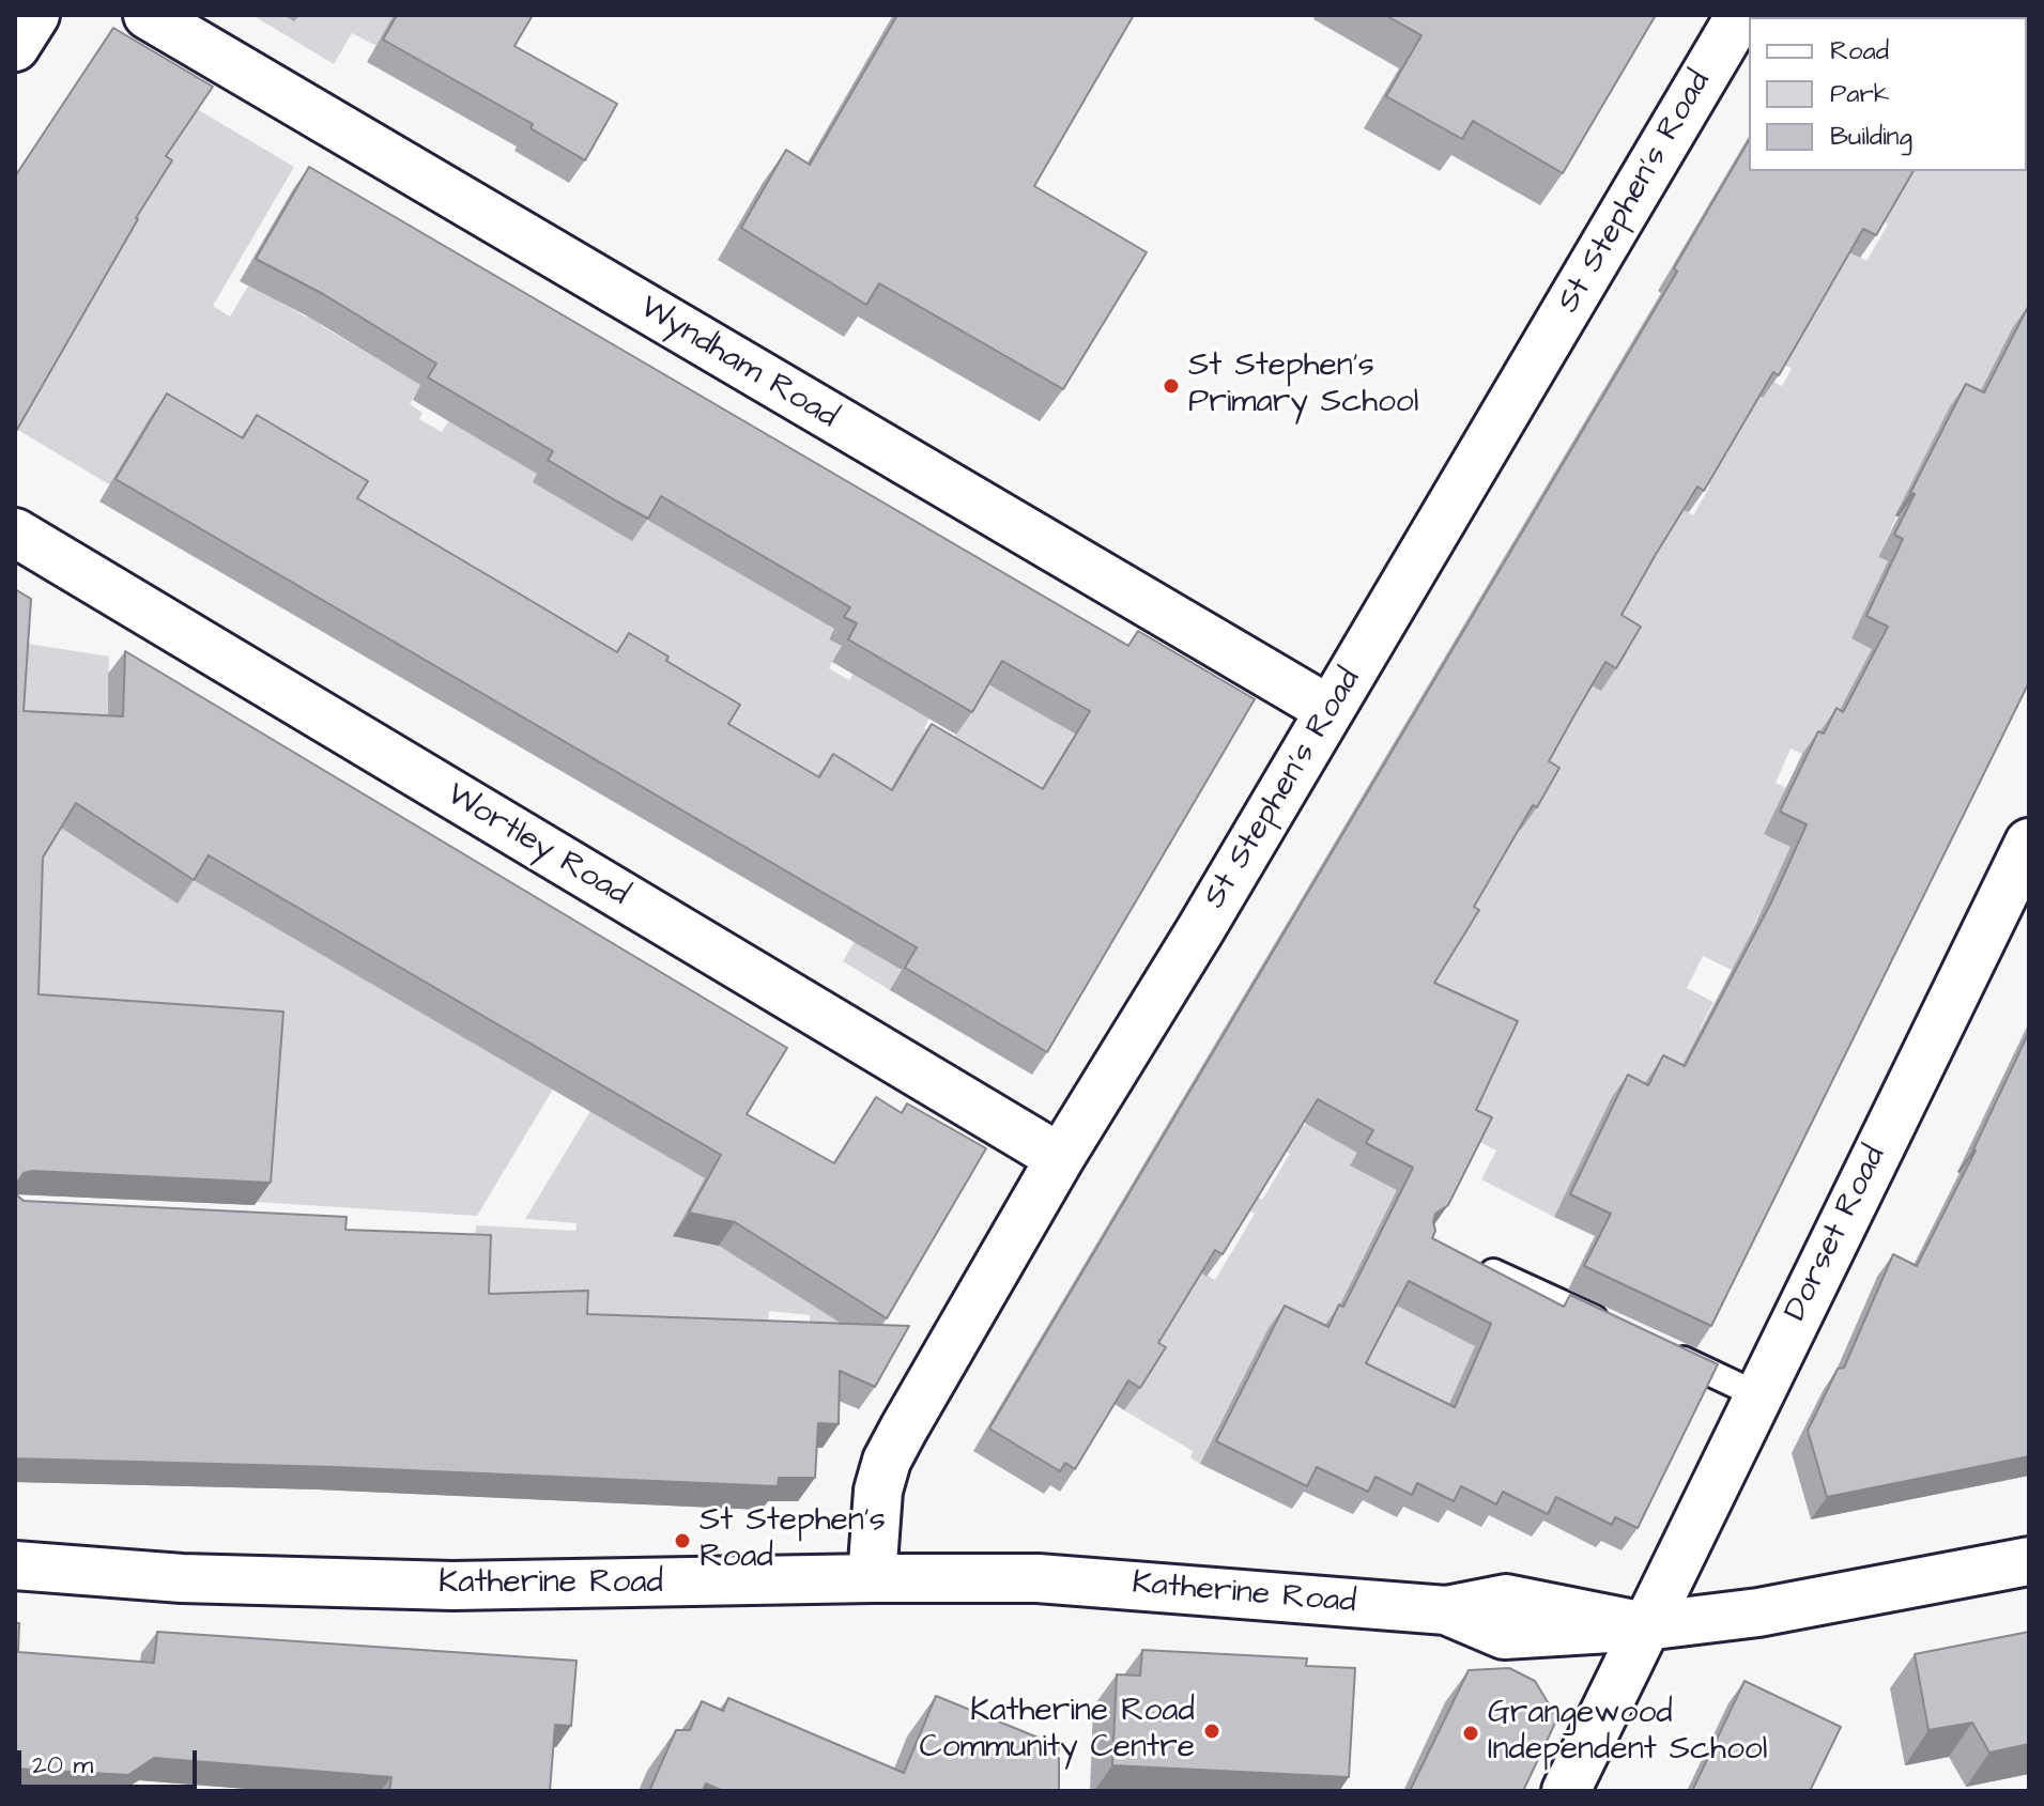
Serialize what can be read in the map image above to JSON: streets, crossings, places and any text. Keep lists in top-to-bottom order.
{
  "streets": {
    "street": [
      "St Stephen's Road",
      "Wyndham Road",
      "Wortley Road",
      "Dorset Road",
      "Katherine Road"
    ]
  },
  "crossings": [
    ["St Stephen's Road", "Wyndham Road"],
    ["St Stephen's Road", "Wortley Road"],
    ["St Stephen's Road", "Katherine Road"],
    ["Dorset Road", "Katherine Road"]
  ],
  "places": [
    "St Stephen's Primary School",
    "St Stephen's Road",
    "Katherine Road Community Centre",
    "Grangewood Independent School"
  ],
  "legend": ["Road", "Park", "Building"],
  "scale_bar": "20 m"
}
